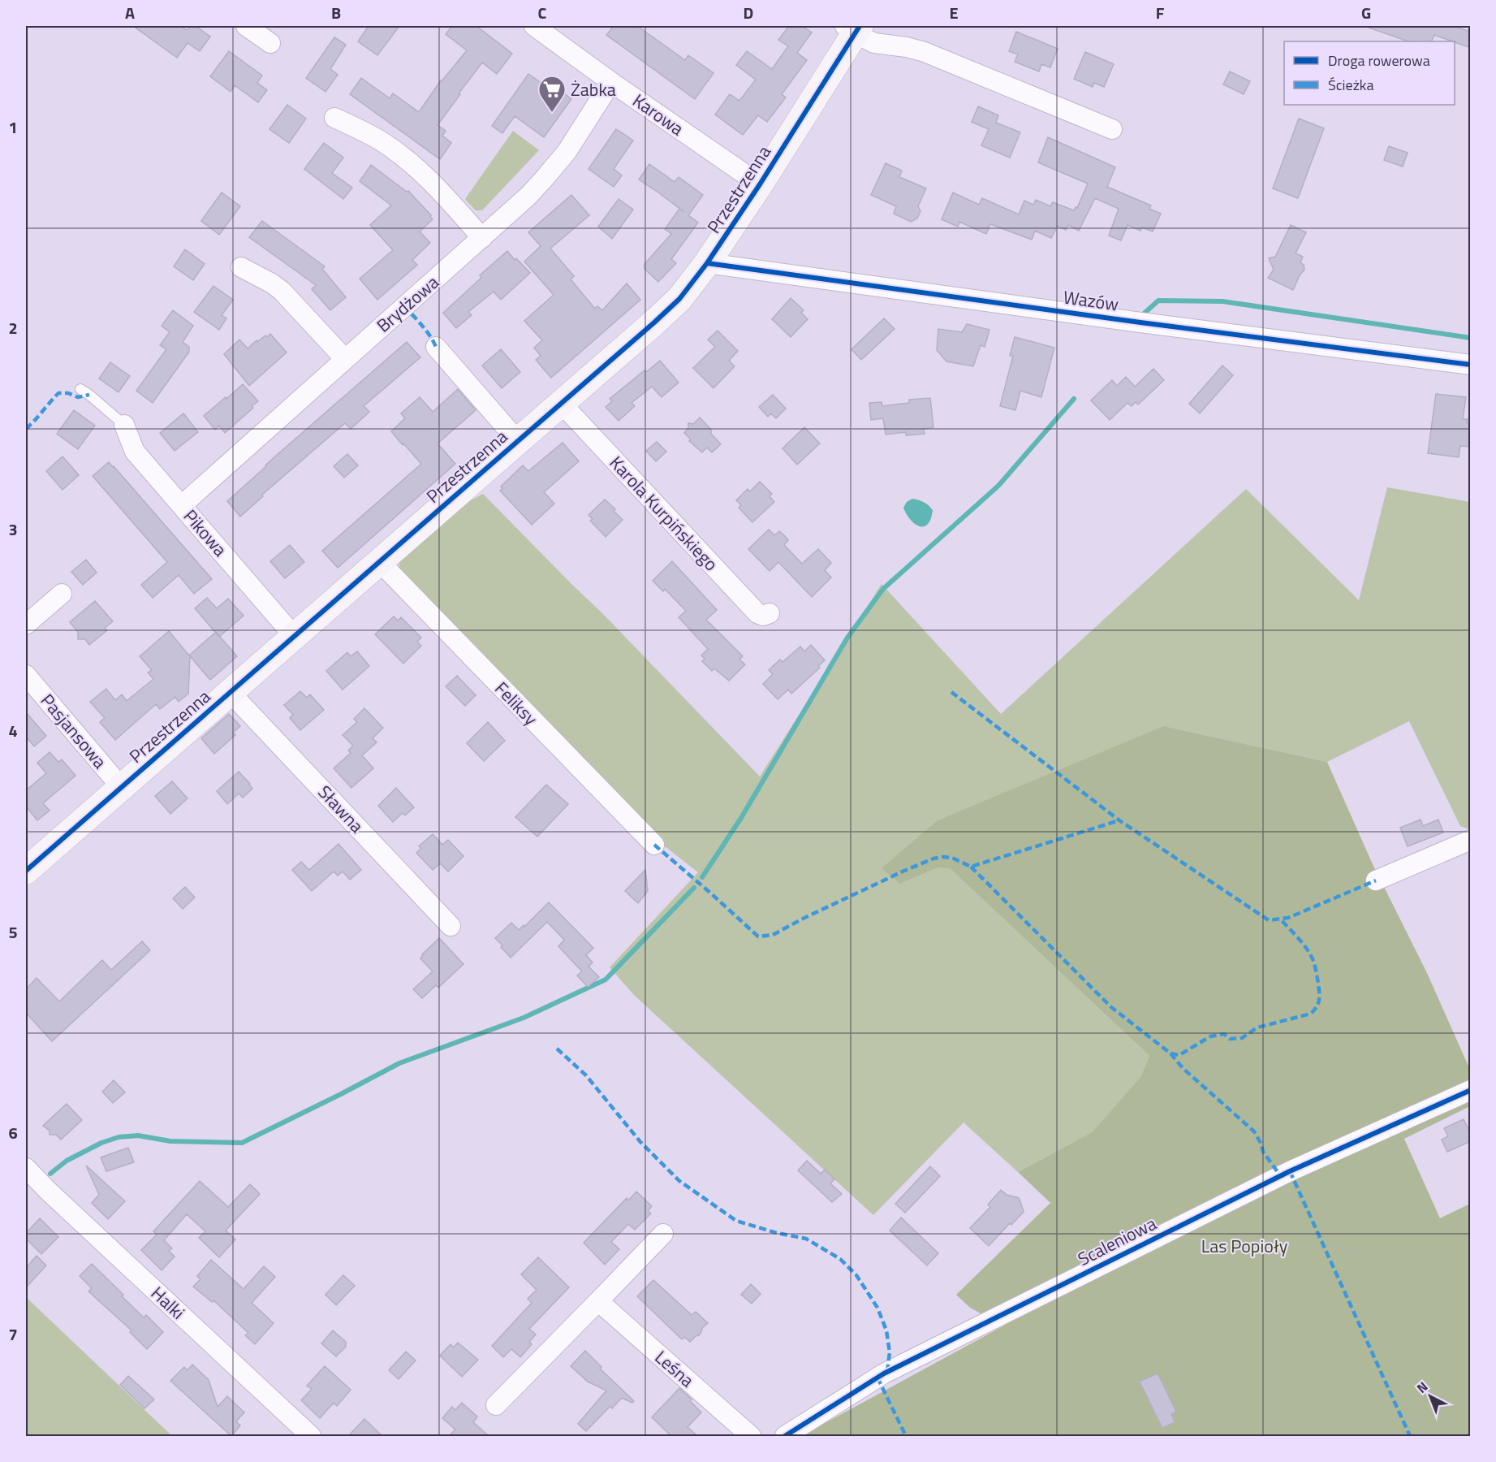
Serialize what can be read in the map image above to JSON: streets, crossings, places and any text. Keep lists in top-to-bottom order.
{
  "streets": {
    "street": [
      "Karowa",
      "Przestrzenna",
      "Wazów",
      "Brydżowa",
      "Karola Kurpińskiego",
      "Pikowa",
      "Feliksy",
      "Pasjansowa",
      "Sławna",
      "Scaleniowa",
      "Halki",
      "Leśna"
    ]
  },
  "crossings": [
    ["Karowa", "Przestrzenna"],
    ["Karowa", "Brydżowa"],
    ["Przestrzenna", "Wazów"],
    ["Przestrzenna", "Karola Kurpińskiego"],
    ["Przestrzenna", "Pikowa"],
    ["Przestrzenna", "Feliksy"],
    ["Przestrzenna", "Pasjansowa"],
    ["Przestrzenna", "Sławna"],
    ["Brydżowa", "Pikowa"]
  ],
  "parks": ["Las Popioły"],
  "places": {
    "supermarket": ["Żabka"]
  },
  "legend": ["Droga rowerowa", "Ścieżka"],
  "north": "top left",
  "grid": {
    "columns": [
      "A",
      "B",
      "C",
      "D",
      "E",
      "F",
      "G"
    ],
    "rows": [
      "1",
      "2",
      "3",
      "4",
      "5",
      "6",
      "7"
    ]
  }
}
